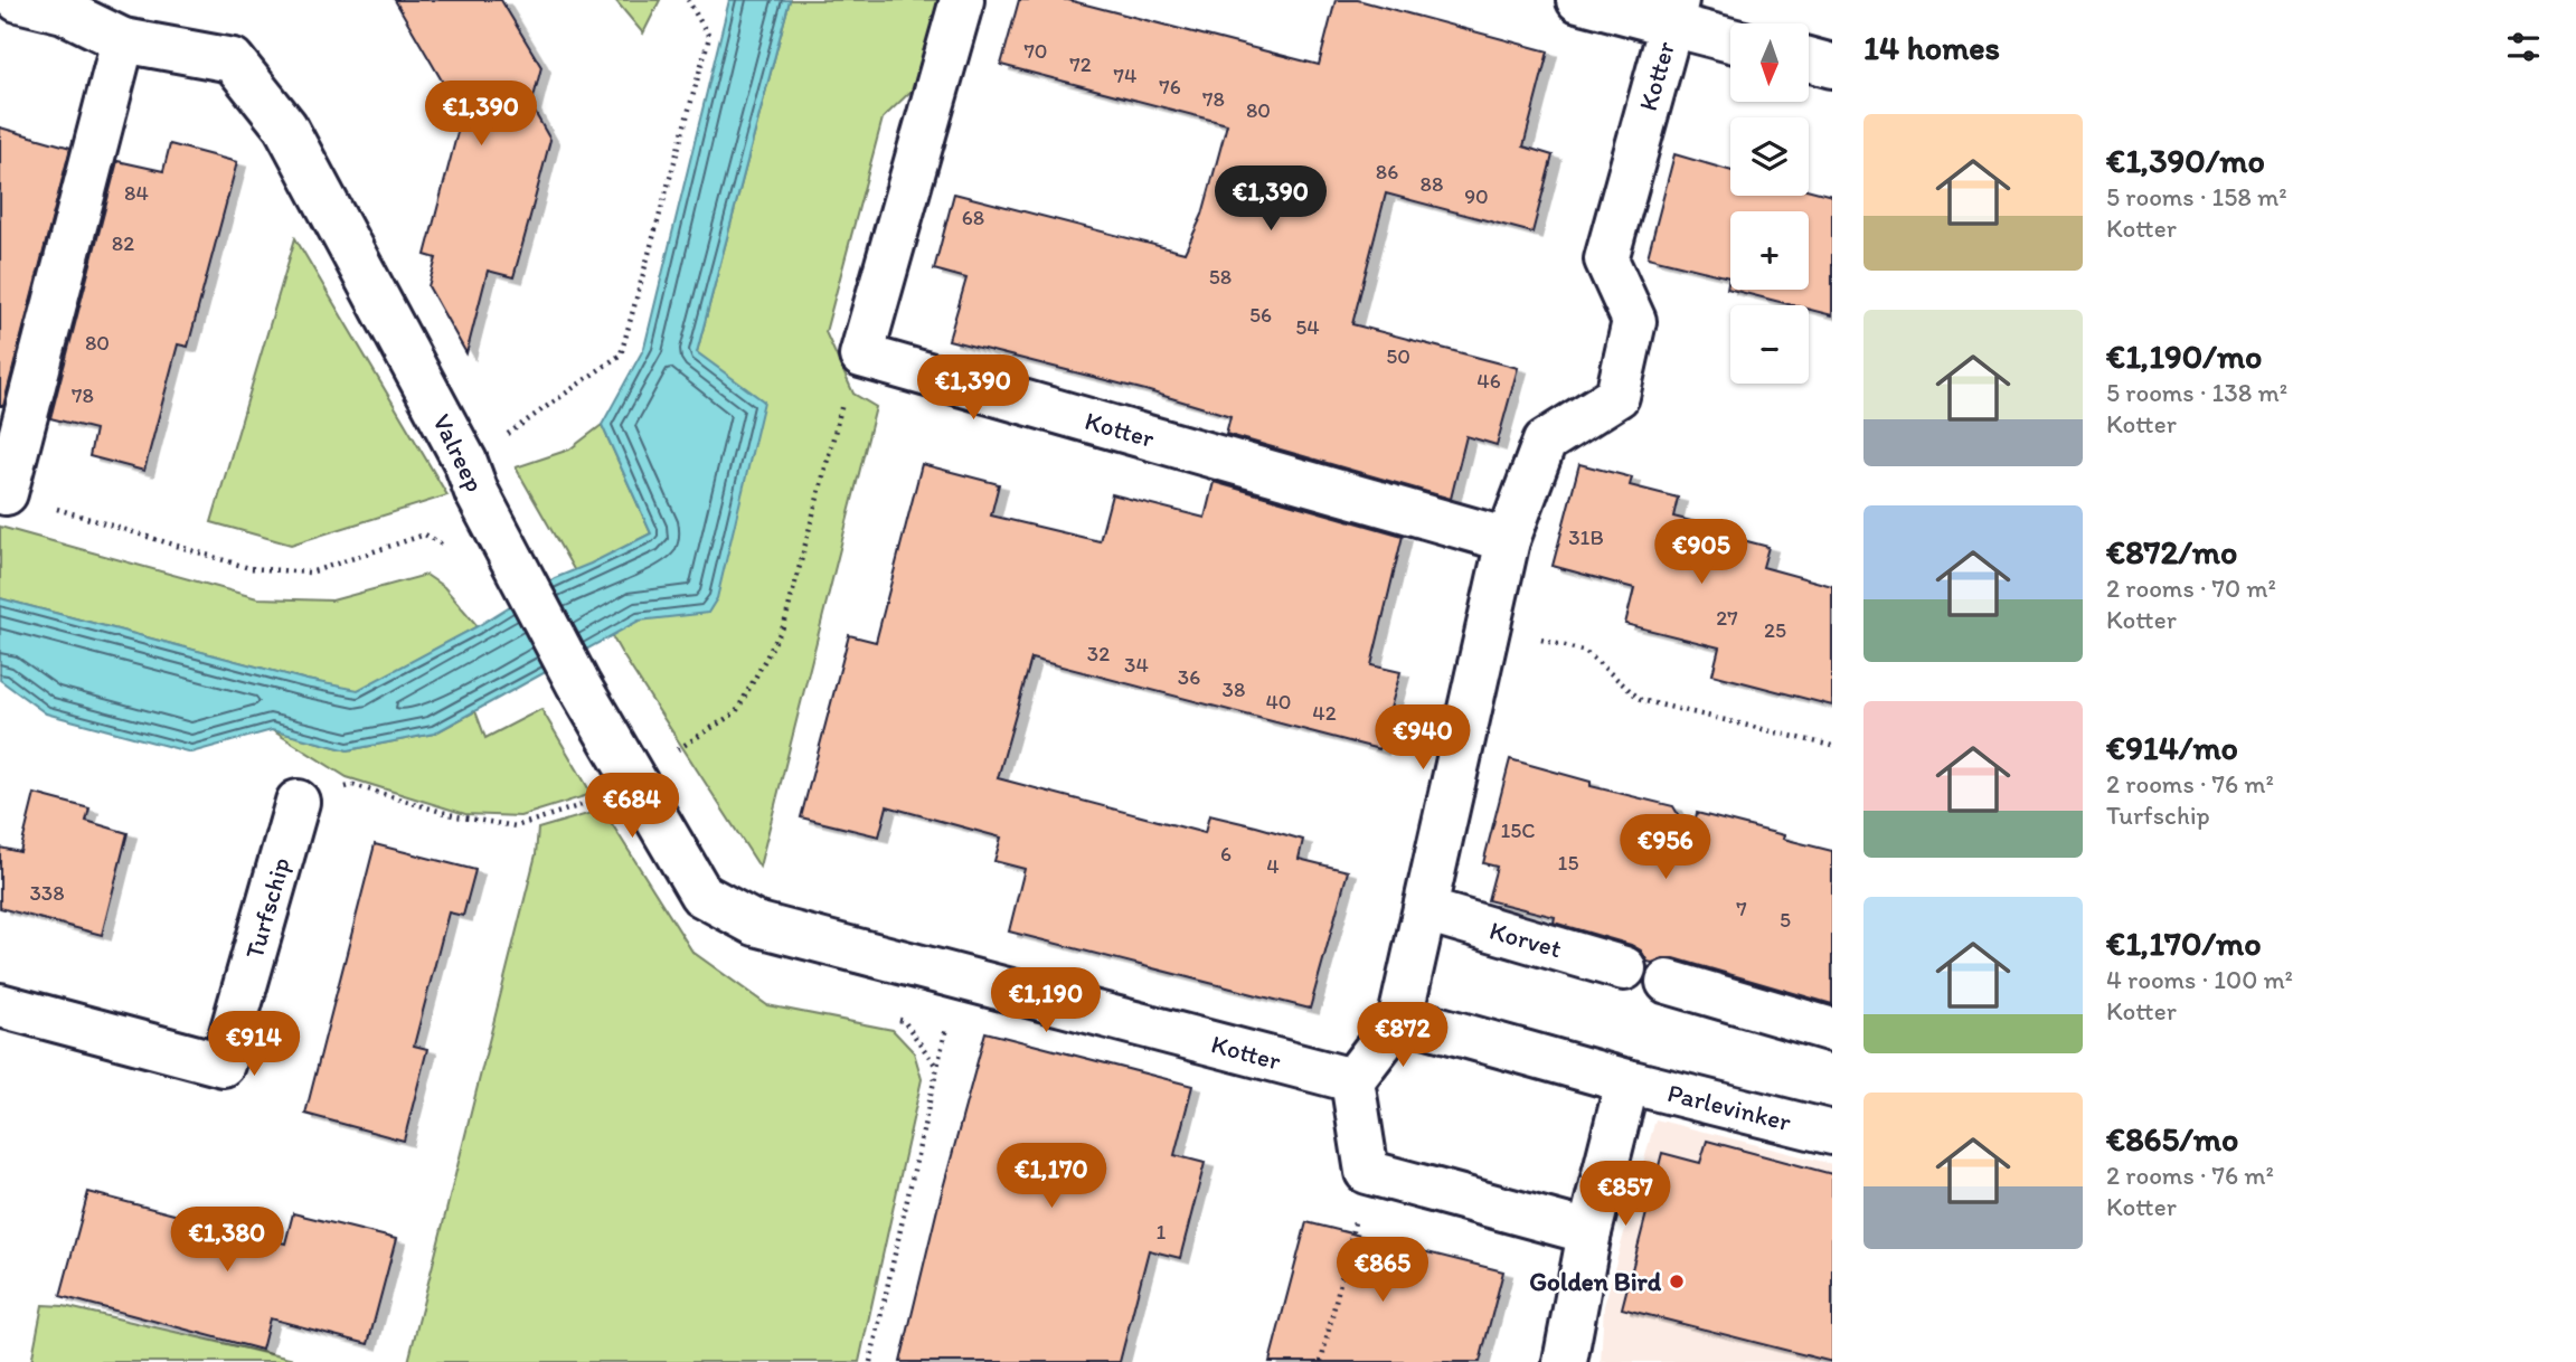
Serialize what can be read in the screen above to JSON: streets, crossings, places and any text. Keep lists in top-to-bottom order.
{
  "streets": {
    "street": [
      "Kotter",
      "Valreep",
      "Turfschip",
      "Korvet",
      "Parlevinker"
    ]
  },
  "crossings": [
    ["Kotter", "Valreep"],
    ["Kotter", "Korvet"]
  ],
  "places": ["Golden Bird"],
  "house_numbers": [
    "70",
    "72",
    "74",
    "76",
    "78",
    "80",
    "86",
    "88",
    "84",
    "90",
    "68",
    "82",
    "58",
    "56",
    "54",
    "80",
    "50",
    "46",
    "78",
    "31B",
    "27",
    "25",
    "32",
    "34",
    "36",
    "38",
    "40",
    "42",
    "15C",
    "6",
    "15",
    "4",
    "338",
    "7",
    "5",
    "1"
  ],
  "north": "bottom",
  "page": {
    "heading": "14 homes",
    "map_buttons": ["+", "−"],
    "price": [
      "€1,390",
      "€1,390",
      "€1,390",
      "€905",
      "€940",
      "€684",
      "€956",
      "€1,190",
      "€872",
      "€914",
      "€1,170",
      "€857",
      "€1,380",
      "€865"
    ],
    "list": [
      {
        "name": "€1,390/mo",
        "note": "5 rooms · 158 m² · Kotter"
      },
      {
        "name": "€1,190/mo",
        "note": "5 rooms · 138 m² · Kotter"
      },
      {
        "name": "€872/mo",
        "note": "2 rooms · 70 m² · Kotter"
      },
      {
        "name": "€914/mo",
        "note": "2 rooms · 76 m² · Turfschip"
      },
      {
        "name": "€1,170/mo",
        "note": "4 rooms · 100 m² · Kotter"
      },
      {
        "name": "€865/mo",
        "note": "2 rooms · 76 m² · Kotter"
      }
    ]
  }
}
